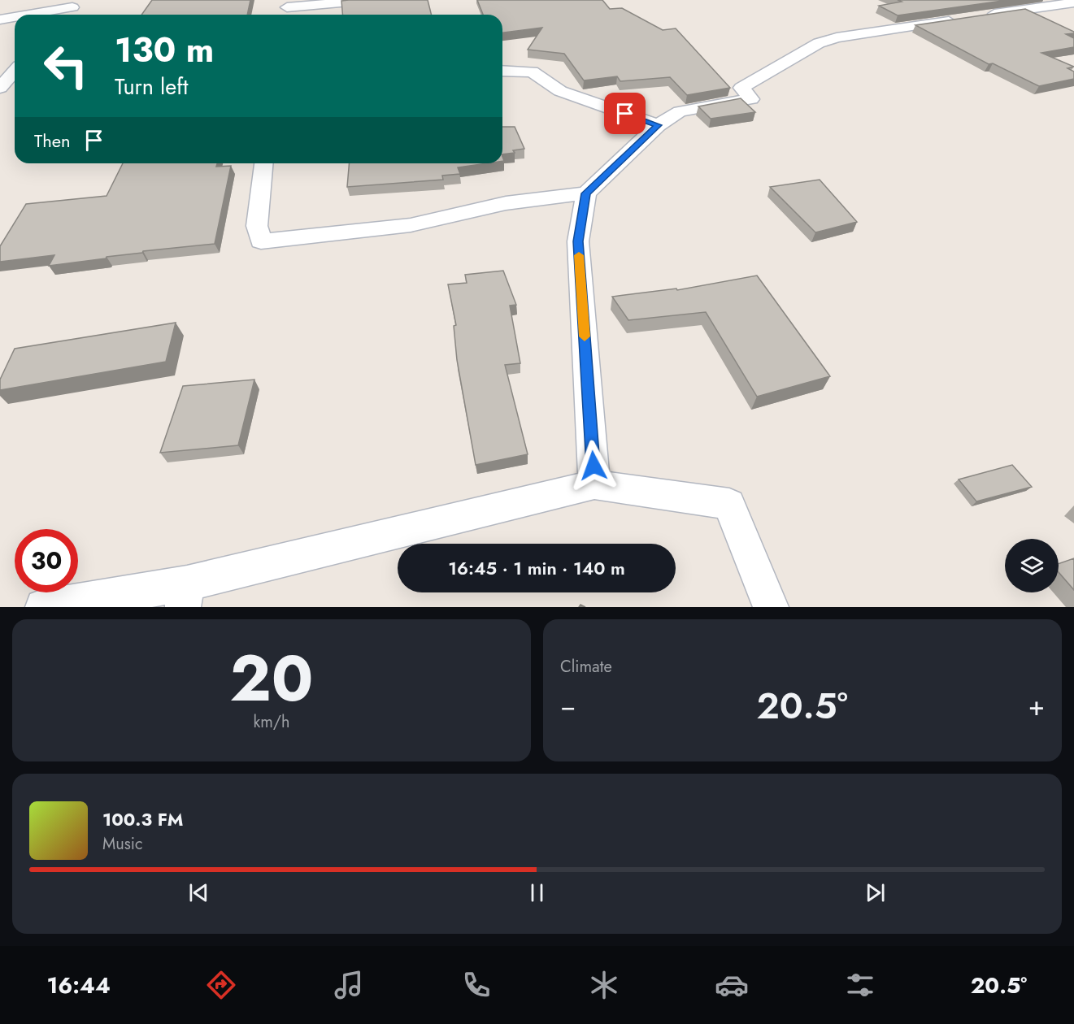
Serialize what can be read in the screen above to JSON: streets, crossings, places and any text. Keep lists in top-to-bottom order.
{
  "page": {
    "turn": ["130 m", "Turn left"],
    "then": "Then",
    "limit": "30",
    "trip": "16:45 · 1 min · 140 m",
    "tile": [
      ["20", "km/h"],
      "Climate"
    ],
    "heat": ["−", "20.5°", "+"],
    "song": ["100.3 FM", "Music"],
    "tabs": ["16:44", "20.5°"]
  }
}
